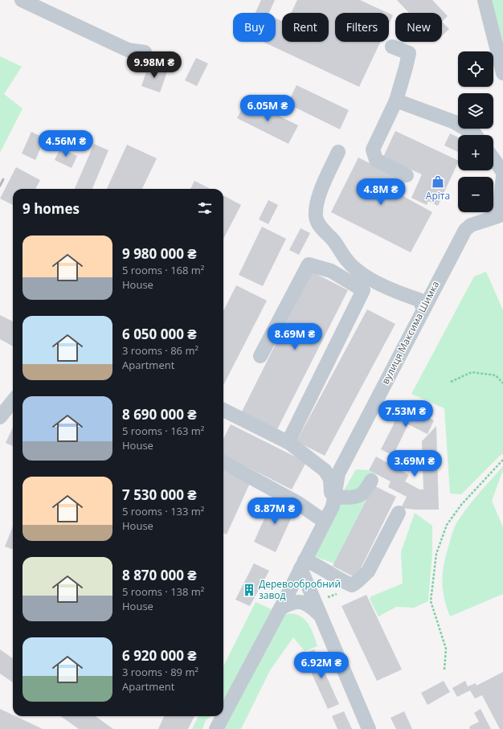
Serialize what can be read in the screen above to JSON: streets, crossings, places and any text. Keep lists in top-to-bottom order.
{
  "streets": {
    "street": ["вулиця Максима Шимка"]
  },
  "places": {
    "shop": ["Аріта"],
    "building": ["Деревообробний завод"]
  },
  "page": {
    "chip": [
      "Buy",
      "Rent",
      "Filters",
      "New"
    ],
    "map_buttons": ["+", "−"],
    "price": [
      "9.98M ₴",
      "6.05M ₴",
      "4.56M ₴",
      "4.8M ₴",
      "8.69M ₴",
      "7.53M ₴",
      "3.69M ₴",
      "8.87M ₴",
      "6.92M ₴"
    ],
    "heading": "9 homes",
    "list": [
      {
        "name": "9 980 000 ₴",
        "note": "5 rooms · 168 m² · House"
      },
      {
        "name": "6 050 000 ₴",
        "note": "3 rooms · 86 m² · Apartment"
      },
      {
        "name": "8 690 000 ₴",
        "note": "5 rooms · 163 m² · House"
      },
      {
        "name": "7 530 000 ₴",
        "note": "5 rooms · 133 m² · House"
      },
      {
        "name": "8 870 000 ₴",
        "note": "5 rooms · 138 m² · House"
      },
      {
        "name": "6 920 000 ₴",
        "note": "3 rooms · 89 m² · Apartment"
      }
    ]
  }
}
